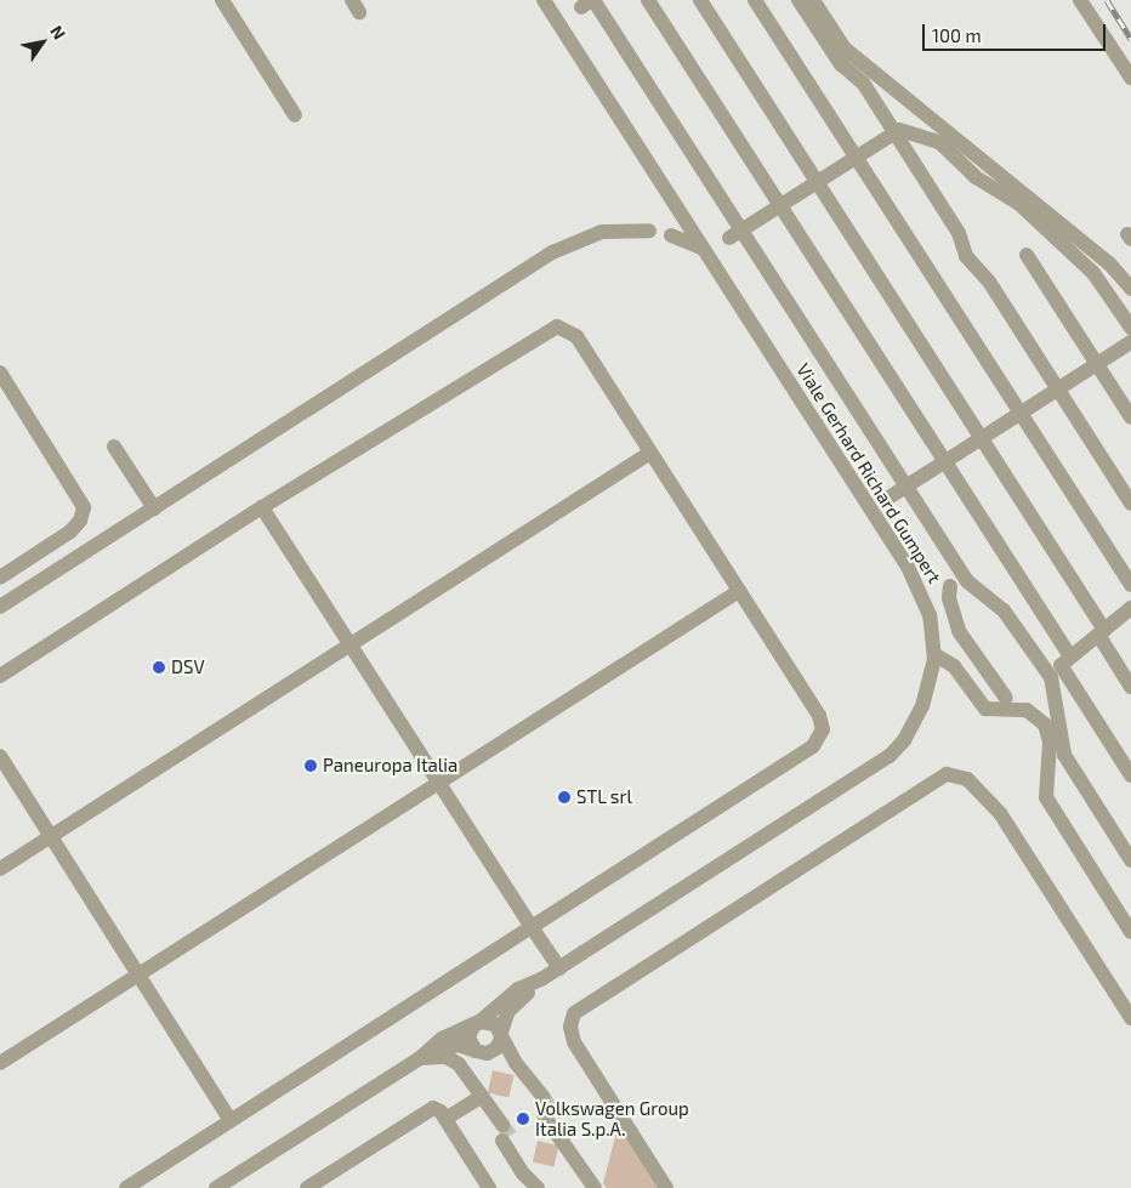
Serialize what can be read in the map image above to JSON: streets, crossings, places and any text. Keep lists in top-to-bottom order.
{
  "streets": {
    "street": ["Viale Gerhard Richard Gumpert"]
  },
  "places": [
    "DSV",
    "Paneuropa Italia",
    "STL srl",
    "Volkswagen Group Italia S.p.A."
  ],
  "scale_bar": "100 m",
  "north": "top right"
}
